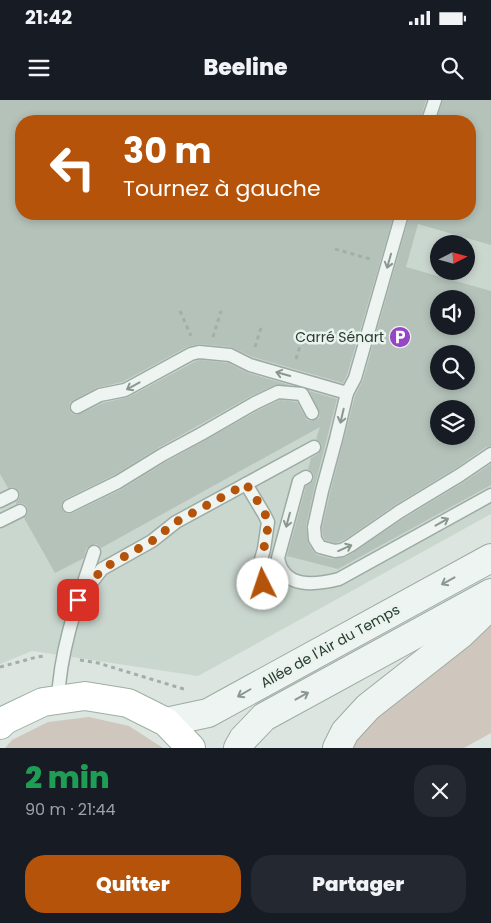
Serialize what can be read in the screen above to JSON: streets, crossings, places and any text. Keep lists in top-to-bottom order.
{
  "streets": {
    "street": ["Allée de l'Air du Temps"]
  },
  "places": {
    "parking": ["Carré Sénart"]
  },
  "north": "right",
  "page": {
    "status": "21:42",
    "header": "Beeline",
    "turn": ["30 m", "Tournez à gauche"],
    "heading": ["2 min", "90 m · 21:44"],
    "buttons": ["Quitter", "Partager"]
  }
}
